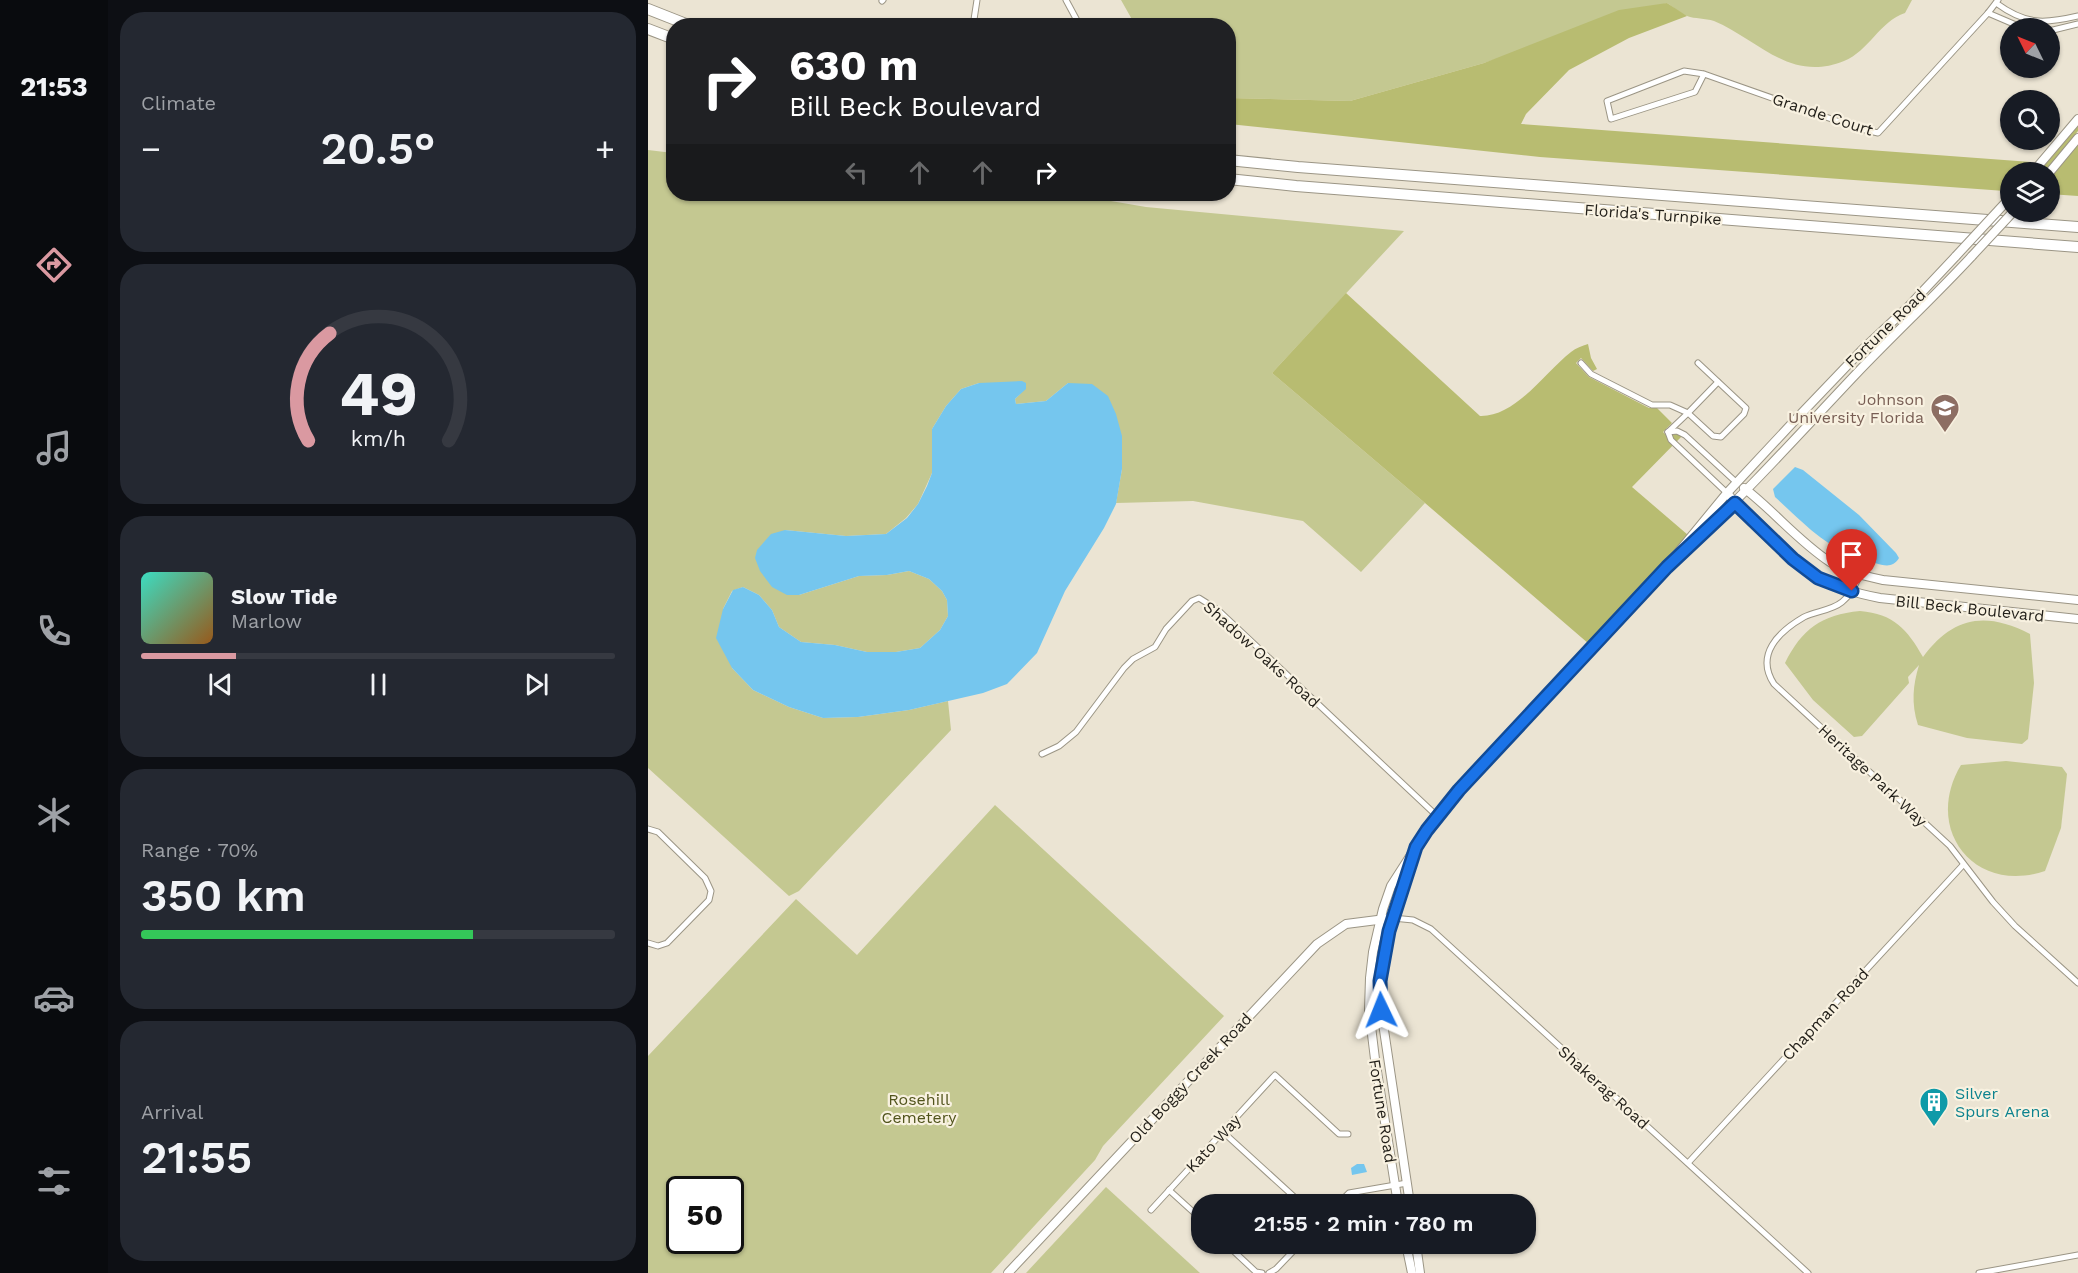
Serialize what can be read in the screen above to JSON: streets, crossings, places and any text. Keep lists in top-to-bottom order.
{
  "streets": {
    "highway": ["Florida's Turnpike"],
    "main road": ["Fortune Road", "Bill Beck Boulevard", "Old Boggy Creek Road"],
    "street": [
      "Grande Court",
      "Shadow Oaks Road",
      "Heritage Park Way",
      "Chapman Road",
      "Shakerag Road",
      "Kato Way"
    ]
  },
  "crossings": [
    ["Fortune Road", "Bill Beck Boulevard"],
    ["Fortune Road", "Shadow Oaks Road"],
    ["Fortune Road", "Old Boggy Creek Road"],
    ["Fortune Road", "Shakerag Road"],
    ["Bill Beck Boulevard", "Heritage Park Way"],
    ["Heritage Park Way", "Chapman Road"],
    ["Chapman Road", "Shakerag Road"],
    ["Old Boggy Creek Road", "Shakerag Road"]
  ],
  "parks": ["Rosehill Cemetery"],
  "places": {
    "school or university": ["Johnson University Florida"],
    "building": ["Silver Spurs Arena"]
  },
  "north": "top left",
  "page": {
    "tabs": "21:53",
    "tile": [
      "Climate",
      ["Range · 70%", "350 km"],
      ["Arrival", "21:55"]
    ],
    "turn": ["630 m", "Bill Beck Boulevard"],
    "heat": ["−", "20.5°", "+"],
    "song": ["Slow Tide", "Marlow"],
    "limit": "50",
    "trip": "21:55 · 2 min · 780 m",
    "gauge": ["49", "km/h"]
  }
}
